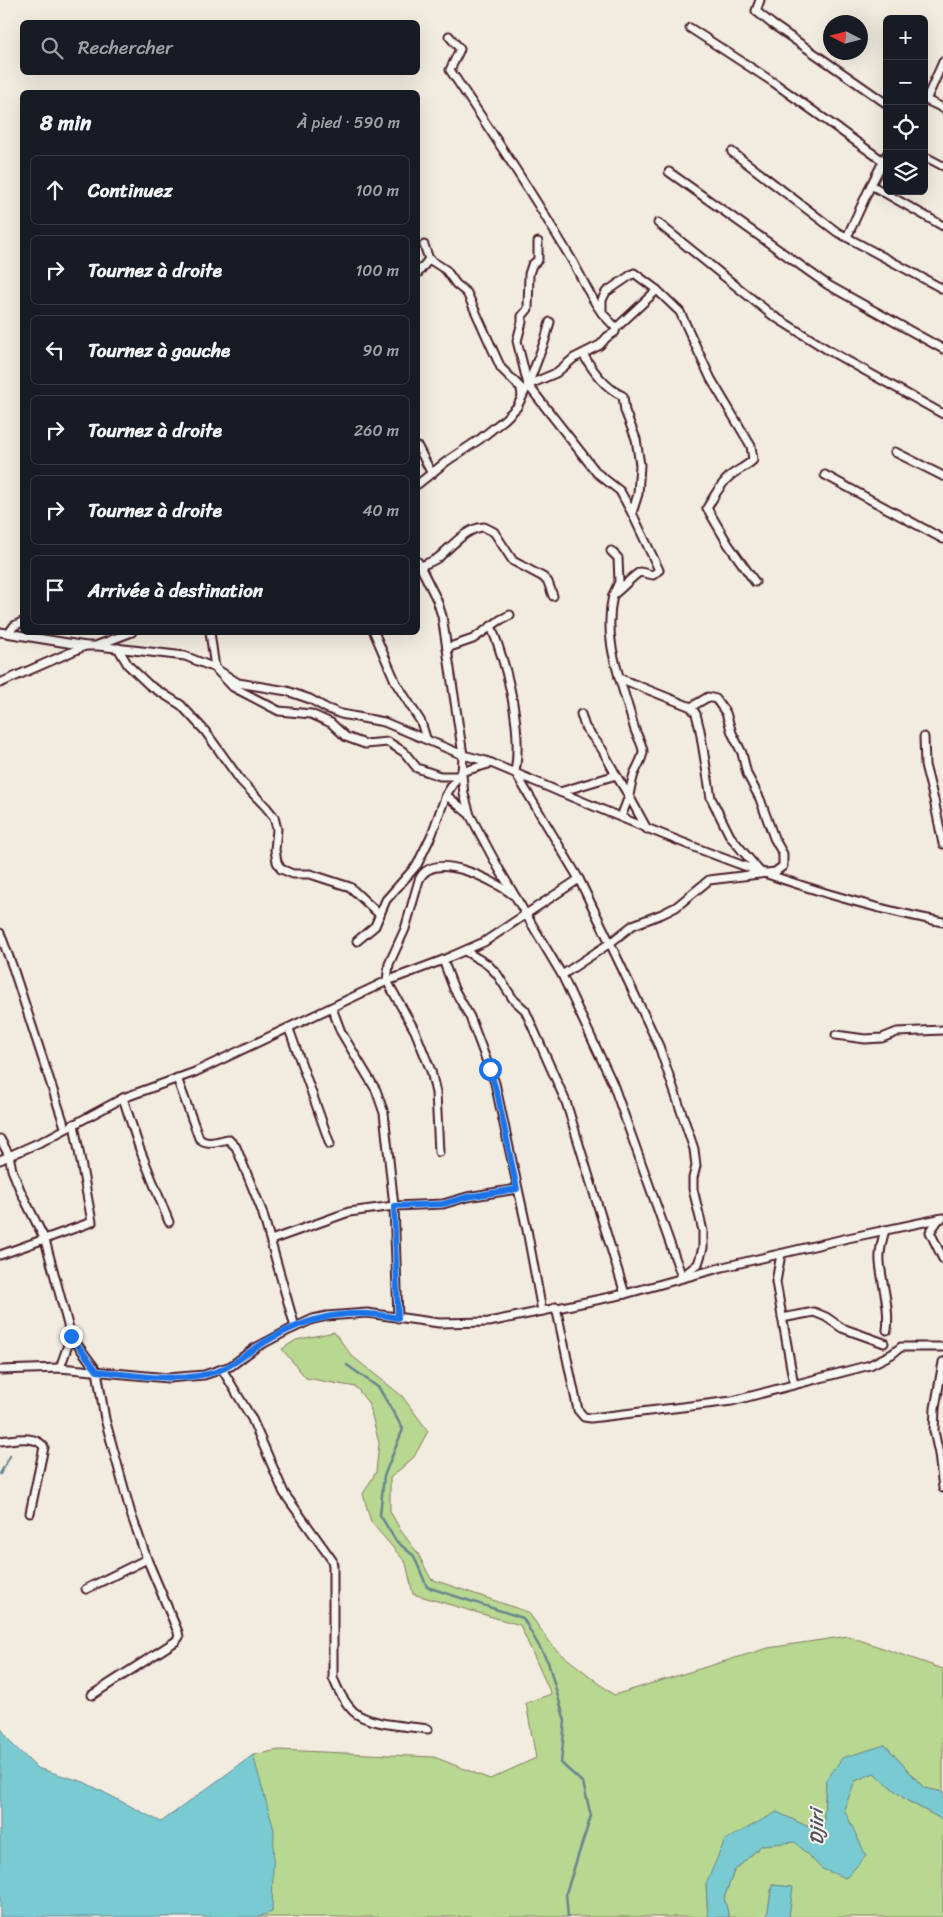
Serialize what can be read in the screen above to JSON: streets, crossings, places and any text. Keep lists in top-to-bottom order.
{
  "water": ["Djiri"],
  "north": "left",
  "page": {
    "map_buttons": ["+", "−"],
    "search": "Rechercher",
    "heading": ["8 min", "À pied · 590 m"],
    "list": [
      ["Continuez", "100 m"],
      ["Tournez à droite", "100 m"],
      ["Tournez à gauche", "90 m"],
      ["Tournez à droite", "260 m"],
      ["Tournez à droite", "40 m"],
      "Arrivée à destination"
    ]
  }
}
